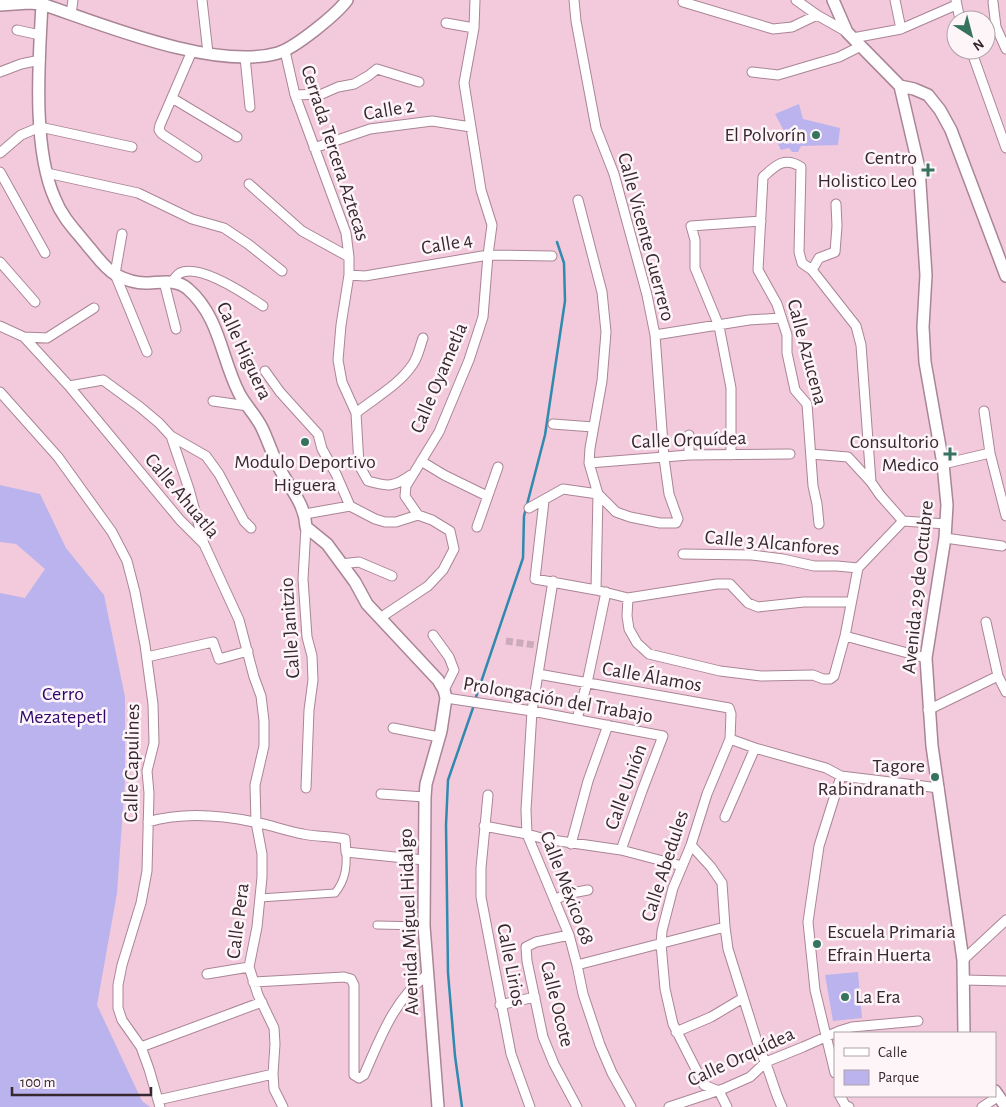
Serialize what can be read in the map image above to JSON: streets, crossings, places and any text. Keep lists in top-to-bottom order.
{
  "streets": {
    "street": [
      "Calle 2",
      "Cerrada Tercera Aztecas",
      "Calle Vicente Guerrero",
      "Calle 4",
      "Calle Higuera",
      "Calle Azucena",
      "Calle Oyametla",
      "Calle Orquídea",
      "Calle Ahuatla",
      "Calle 3 Alcanfores",
      "Avenida 29 de Octubre",
      "Calle Janitzio",
      "Calle Álamos",
      "Prolongación del Trabajo",
      "Calle Capulines",
      "Calle Unión",
      "Calle Abedules",
      "Calle México 68",
      "Calle Pera",
      "Avenida Miguel Hidalgo",
      "Calle Lirios",
      "Calle Ocote"
    ]
  },
  "crossings": [
    ["Calle 2", "Cerrada Tercera Aztecas"],
    ["Calle 2", "Calle Oyametla"],
    ["Cerrada Tercera Aztecas", "Calle 4"],
    ["Cerrada Tercera Aztecas", "Calle Oyametla"],
    ["Calle Vicente Guerrero", "Calle Orquídea"],
    ["Calle 4", "Calle Oyametla"],
    ["Calle Higuera", "Calle Janitzio"],
    ["Calle Orquídea", "Calle Abedules"],
    ["Calle Ahuatla", "Calle Pera"],
    ["Calle Álamos", "Calle Abedules"],
    ["Calle Álamos", "Calle México 68"],
    ["Prolongación del Trabajo", "Calle Unión"],
    ["Prolongación del Trabajo", "Calle México 68"],
    ["Calle México 68", "Calle Ocote"]
  ],
  "parks": ["Cerro Mezatepetl"],
  "places": {
    "other": [
      "El Polvorín",
      "Modulo Deportivo Higuera",
      "Tagore Rabindranath",
      "Escuela Primaria Efrain Huerta",
      "La Era"
    ],
    "health": ["Centro Holistico Leo", "Consultorio Medico"]
  },
  "legend": ["Calle", "Parque"],
  "scale_bar": "100 m",
  "north": "bottom right"
}
